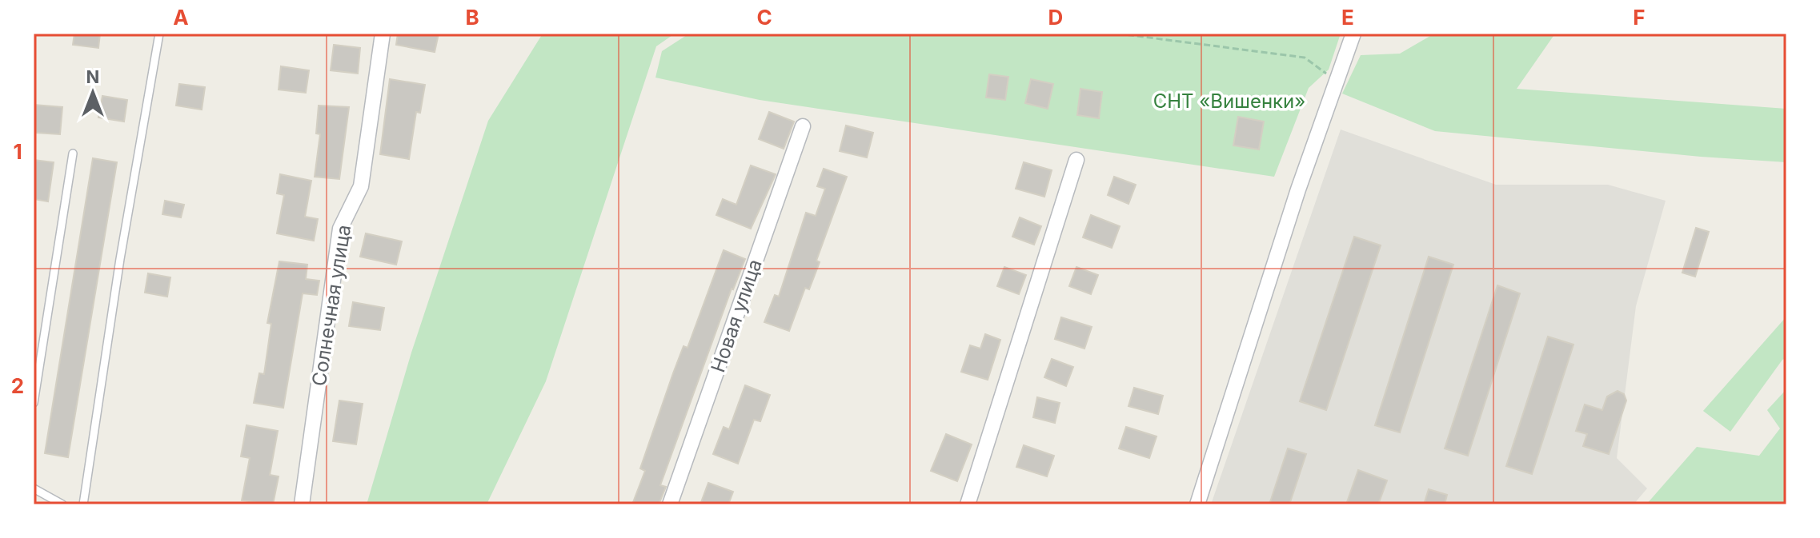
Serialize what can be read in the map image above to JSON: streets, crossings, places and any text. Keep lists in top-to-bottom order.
{
  "streets": {
    "street": ["Солнечная улица", "Новая улица"]
  },
  "parks": ["СНТ «Вишенки»"],
  "north": "top",
  "grid": {
    "columns": [
      "A",
      "B",
      "C",
      "D",
      "E",
      "F"
    ],
    "rows": ["1", "2"]
  }
}
